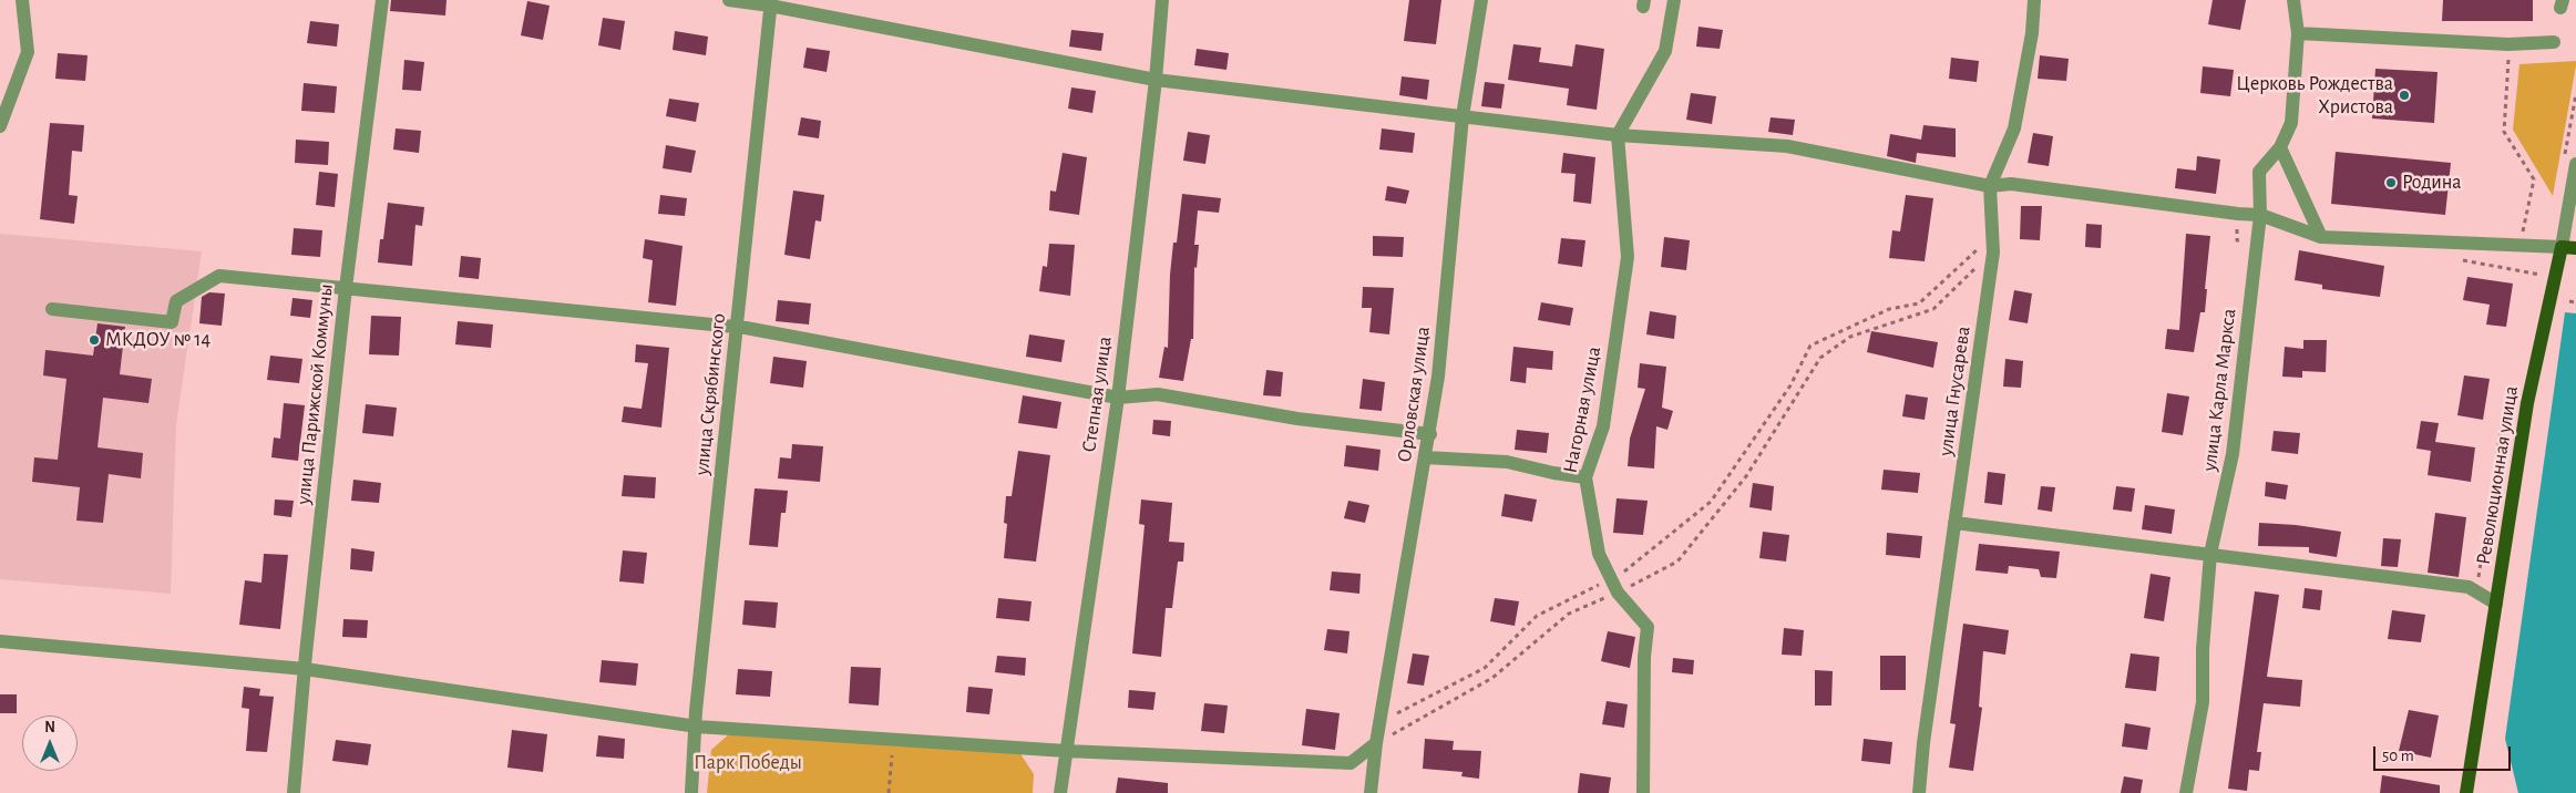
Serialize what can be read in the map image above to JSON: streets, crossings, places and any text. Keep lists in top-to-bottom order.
{
  "streets": {
    "main road": ["Революционная улица"],
    "street": [
      "улица Карла Маркса",
      "улица Гнусарева",
      "улица Парижской Коммуны",
      "улица Скрябинского",
      "Степная улица",
      "Орловская улица",
      "Нагорная улица"
    ]
  },
  "parks": ["Парк Победы"],
  "places": ["Церковь Рождества Христова", "Родина", "МКДОУ № 14"],
  "scale_bar": "50 m",
  "north": "top"
}
